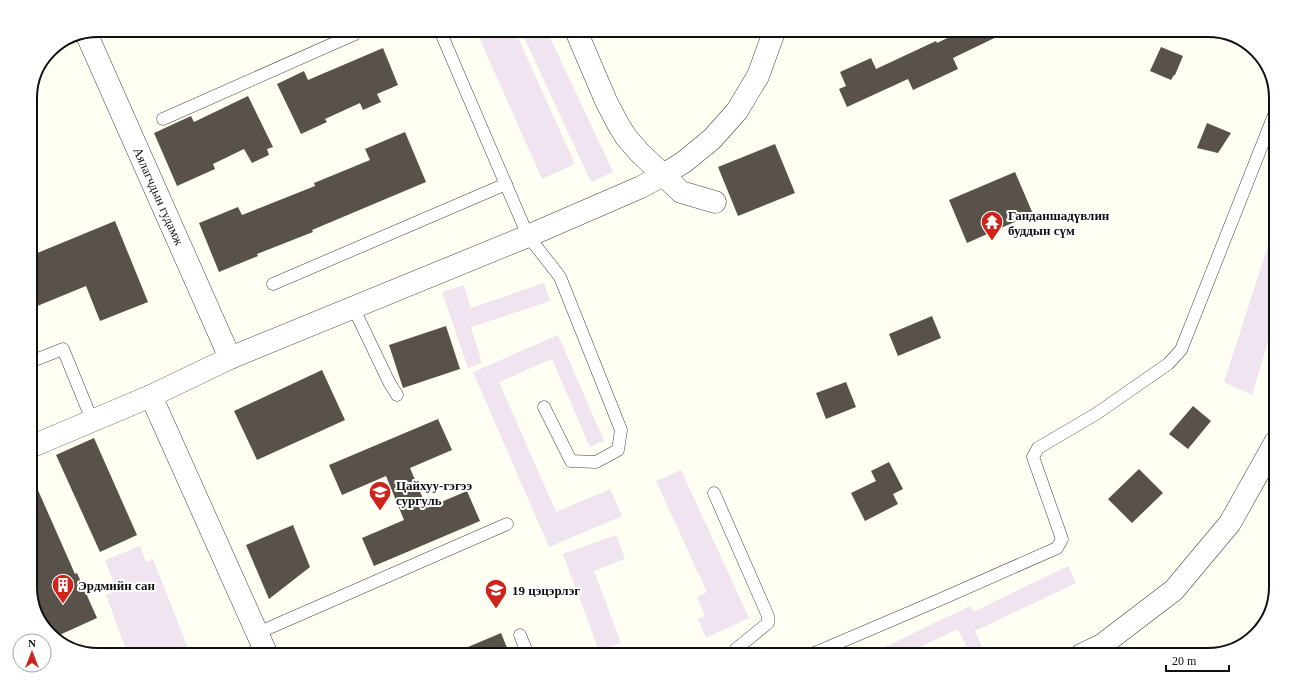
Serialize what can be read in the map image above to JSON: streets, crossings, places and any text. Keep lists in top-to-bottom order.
{
  "streets": {
    "street": ["Аялагчдын гудамж"]
  },
  "places": {
    "temple": ["Ганданшадүвлин буддын сүм"],
    "school or university": ["Цайхуу-гэгээ сургуль", "19 цэцэрлэг"],
    "building": ["Эрдмийн сан"]
  },
  "scale_bar": "20 m",
  "north": "top"
}
